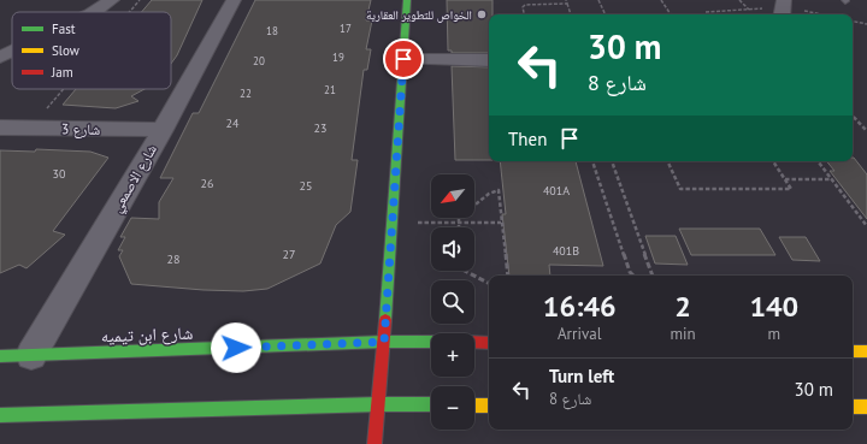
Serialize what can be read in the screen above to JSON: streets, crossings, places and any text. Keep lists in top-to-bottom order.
{
  "streets": {
    "street": ["شارع 3", "شارع الاصمعي", "شارع ابن تيميه"]
  },
  "crossings": [
    ["شارع 3", "شارع الاصمعي"],
    ["شارع الاصمعي", "شارع ابن تيميه"]
  ],
  "places": ["الخواص للتطوير العقارية"],
  "house_numbers": [
    "17",
    "18",
    "19",
    "20",
    "21",
    "22",
    "24",
    "23",
    "30",
    "26",
    "25",
    "401A",
    "401B",
    "27",
    "28"
  ],
  "legend": ["Fast", "Slow", "Jam"],
  "north": "bottom left",
  "page": {
    "turn": ["30 m", "شارع 8"],
    "then": "Then",
    "map_buttons": ["+", "−"],
    "eta": [
      "16:46",
      "Arrival",
      "2",
      "min",
      "140",
      "m"
    ],
    "list": [
      {
        "name": "Turn left",
        "note": "شارع 8",
        "value": "30 m"
      }
    ]
  }
}
